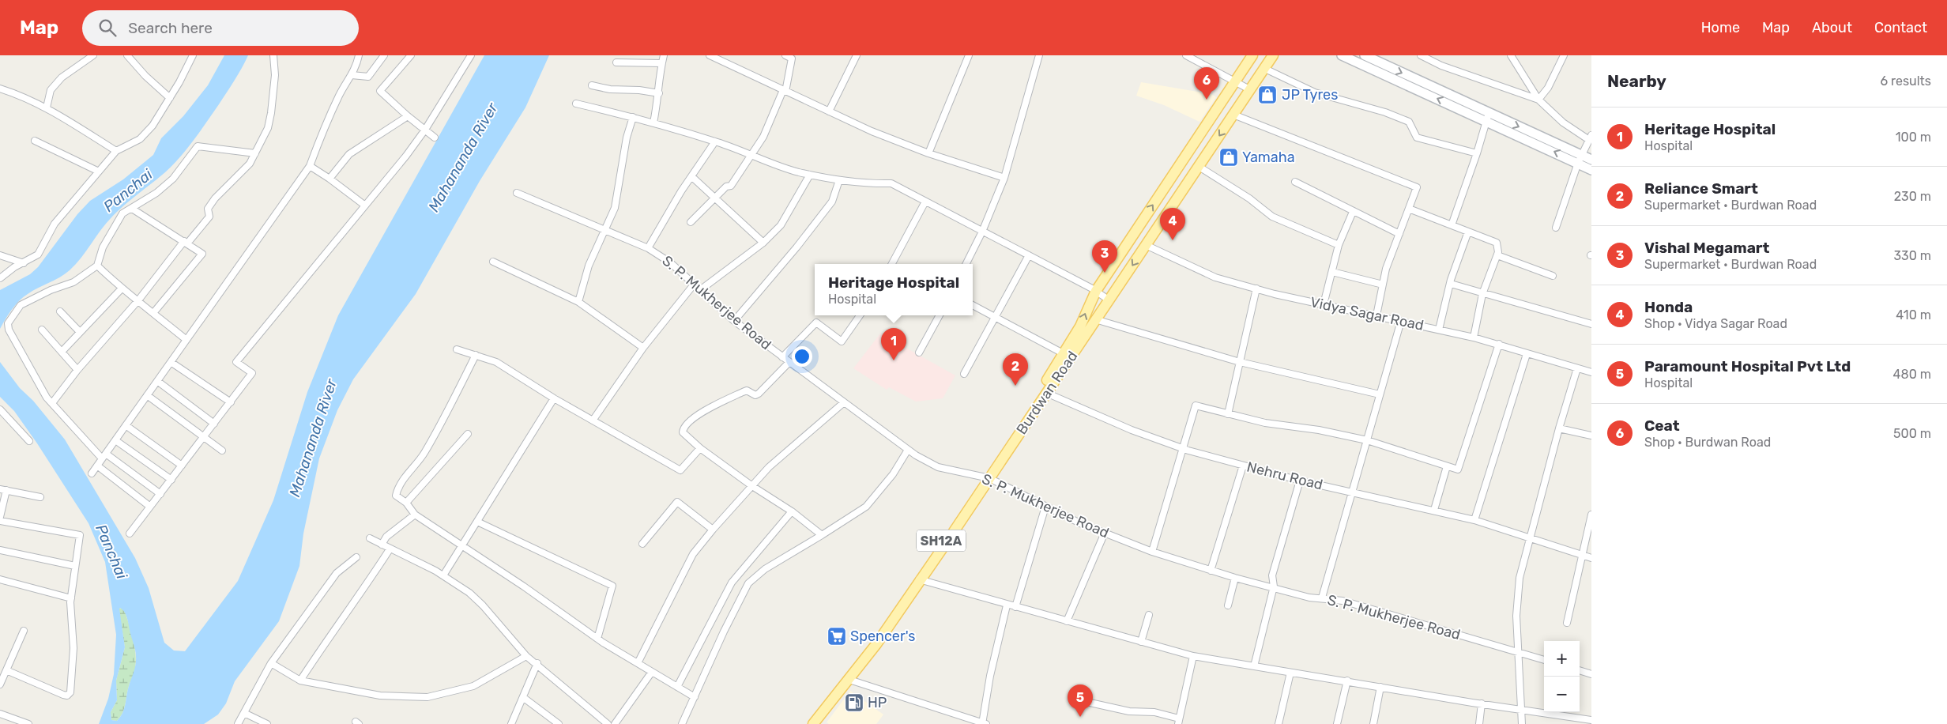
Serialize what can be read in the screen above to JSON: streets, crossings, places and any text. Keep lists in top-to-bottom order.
{
  "streets": {
    "main road": ["Burdwan Road", "SH12A"],
    "street": ["S. P. Mukherjee Road", "Vidya Sagar Road", "Nehru Road"]
  },
  "crossings": [
    ["S. P. Mukherjee Road", "Burdwan Road"],
    ["Vidya Sagar Road", "Burdwan Road"],
    ["Burdwan Road", "Nehru Road"]
  ],
  "water": ["Mahananda River", "Panchai"],
  "places": {
    "shop": ["JP Tyres", "Yamaha"],
    "supermarket": ["Spencer's"],
    "fuel station": ["HP"]
  },
  "page": {
    "header": "Map",
    "search": "Search here",
    "nav": [
      "Home",
      "Map",
      "About",
      "Contact"
    ],
    "heading": ["Nearby", "6 results"],
    "pins": [
      "6",
      "4",
      "3",
      "1",
      "2",
      "5"
    ],
    "list": [
      {
        "mark": "1",
        "name": "Heritage Hospital",
        "note": "Hospital",
        "value": "100 m"
      },
      {
        "mark": "2",
        "name": "Reliance Smart",
        "note": "Supermarket · Burdwan Road",
        "value": "230 m"
      },
      {
        "mark": "3",
        "name": "Vishal Megamart",
        "note": "Supermarket · Burdwan Road",
        "value": "330 m"
      },
      {
        "mark": "4",
        "name": "Honda",
        "note": "Shop · Vidya Sagar Road",
        "value": "410 m"
      },
      {
        "mark": "5",
        "name": "Paramount Hospital Pvt Ltd",
        "note": "Hospital",
        "value": "480 m"
      },
      {
        "mark": "6",
        "name": "Ceat",
        "note": "Shop · Burdwan Road",
        "value": "500 m"
      }
    ],
    "popup": ["Heritage Hospital", "Hospital"],
    "map_buttons": ["+", "−"]
  }
}
